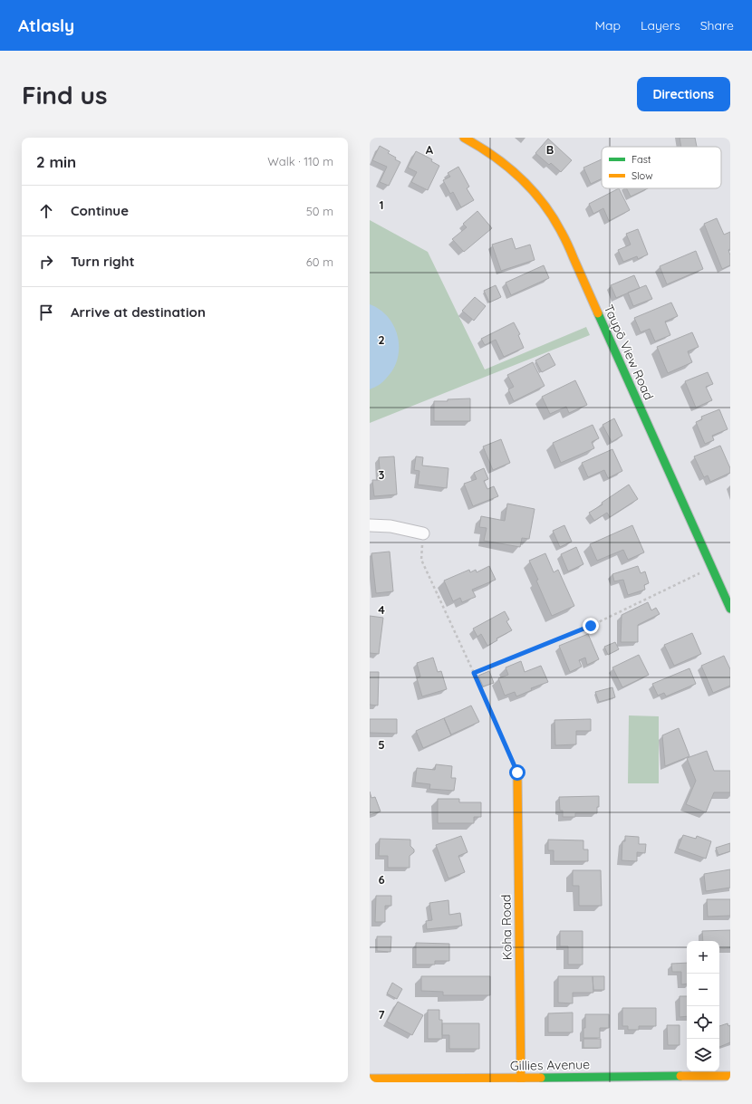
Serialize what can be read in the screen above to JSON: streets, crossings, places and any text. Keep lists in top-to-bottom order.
{
  "streets": {
    "street": ["Taupō View Road", "Koha Road", "Gillies Avenue"]
  },
  "crossings": [
    ["Koha Road", "Gillies Avenue"]
  ],
  "legend": ["Fast", "Slow"],
  "page": {
    "header": "Atlasly",
    "nav": ["Map", "Layers", "Share"],
    "buttons": "Directions",
    "title": "Find us",
    "heading": ["2 min", "Walk · 110 m"],
    "list": [
      ["Continue", "50 m"],
      ["Turn right", "60 m"],
      "Arrive at destination"
    ],
    "map_buttons": ["+", "−"]
  },
  "grid": {
    "columns": ["A", "B"],
    "rows": [
      "1",
      "2",
      "3",
      "4",
      "5",
      "6",
      "7"
    ]
  }
}
